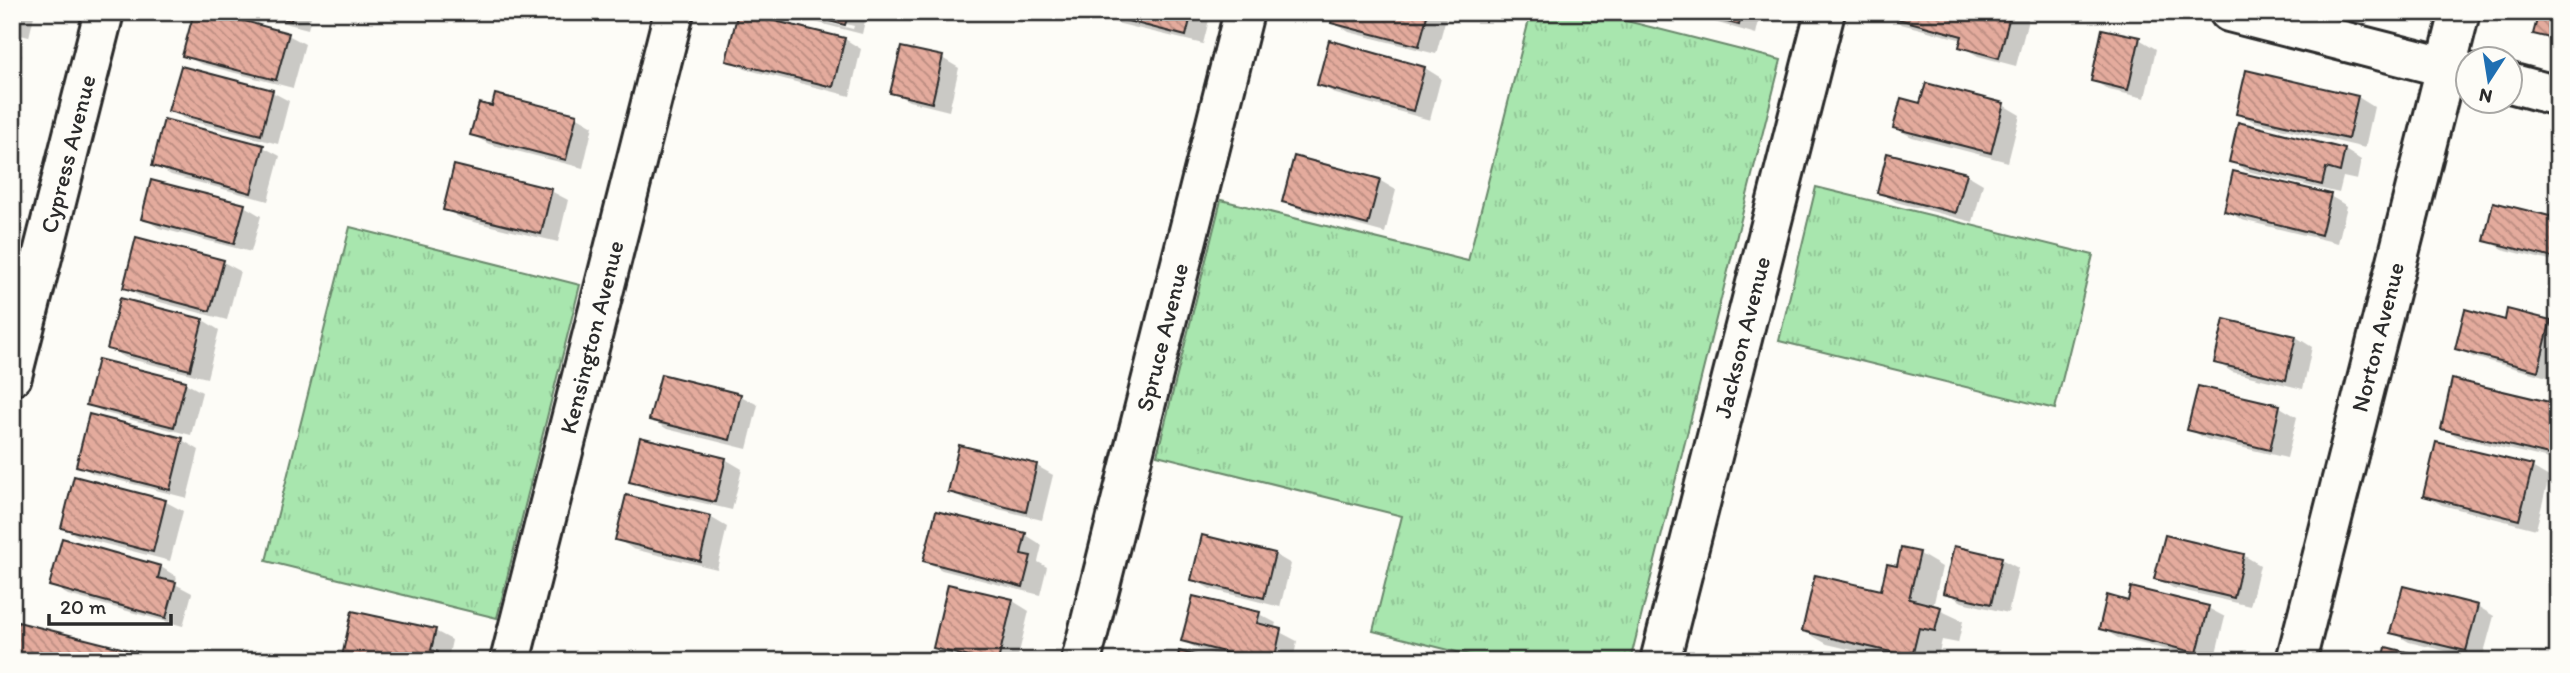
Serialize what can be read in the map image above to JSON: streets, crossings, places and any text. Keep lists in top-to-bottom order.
{
  "streets": {
    "street": [
      "Cypress Avenue",
      "Kensington Avenue",
      "Spruce Avenue",
      "Jackson Avenue",
      "Norton Avenue"
    ]
  },
  "scale_bar": "20 m",
  "north": "bottom"
}
